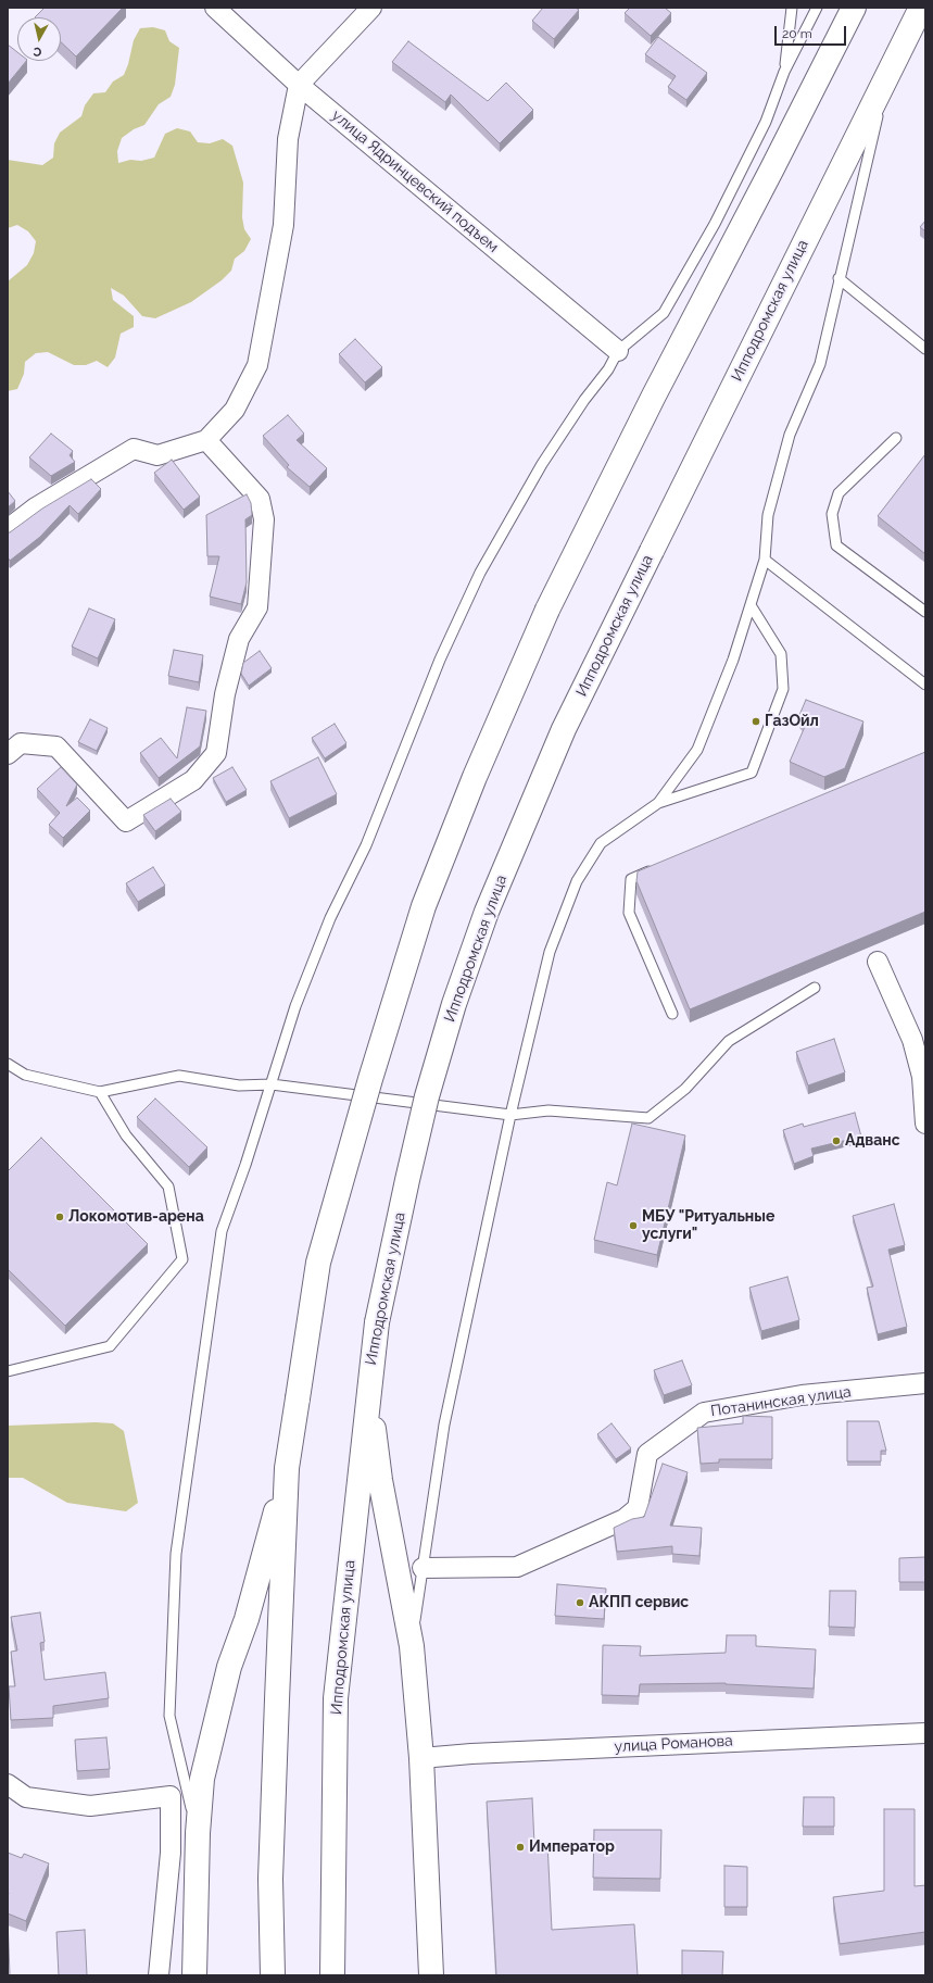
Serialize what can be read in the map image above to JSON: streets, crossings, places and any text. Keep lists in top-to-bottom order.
{
  "streets": {
    "highway": ["Ипподромская улица"],
    "street": ["улица Ядринцевский подъем", "Потанинская улица", "улица Романова"]
  },
  "places": [
    "ГазОйл",
    "Адванс",
    "Локомотив-арена",
    "МБУ \"Ритуальные услуги\"",
    "АКПП сервис",
    "Император"
  ],
  "scale_bar": "20 m",
  "north": "bottom"
}
